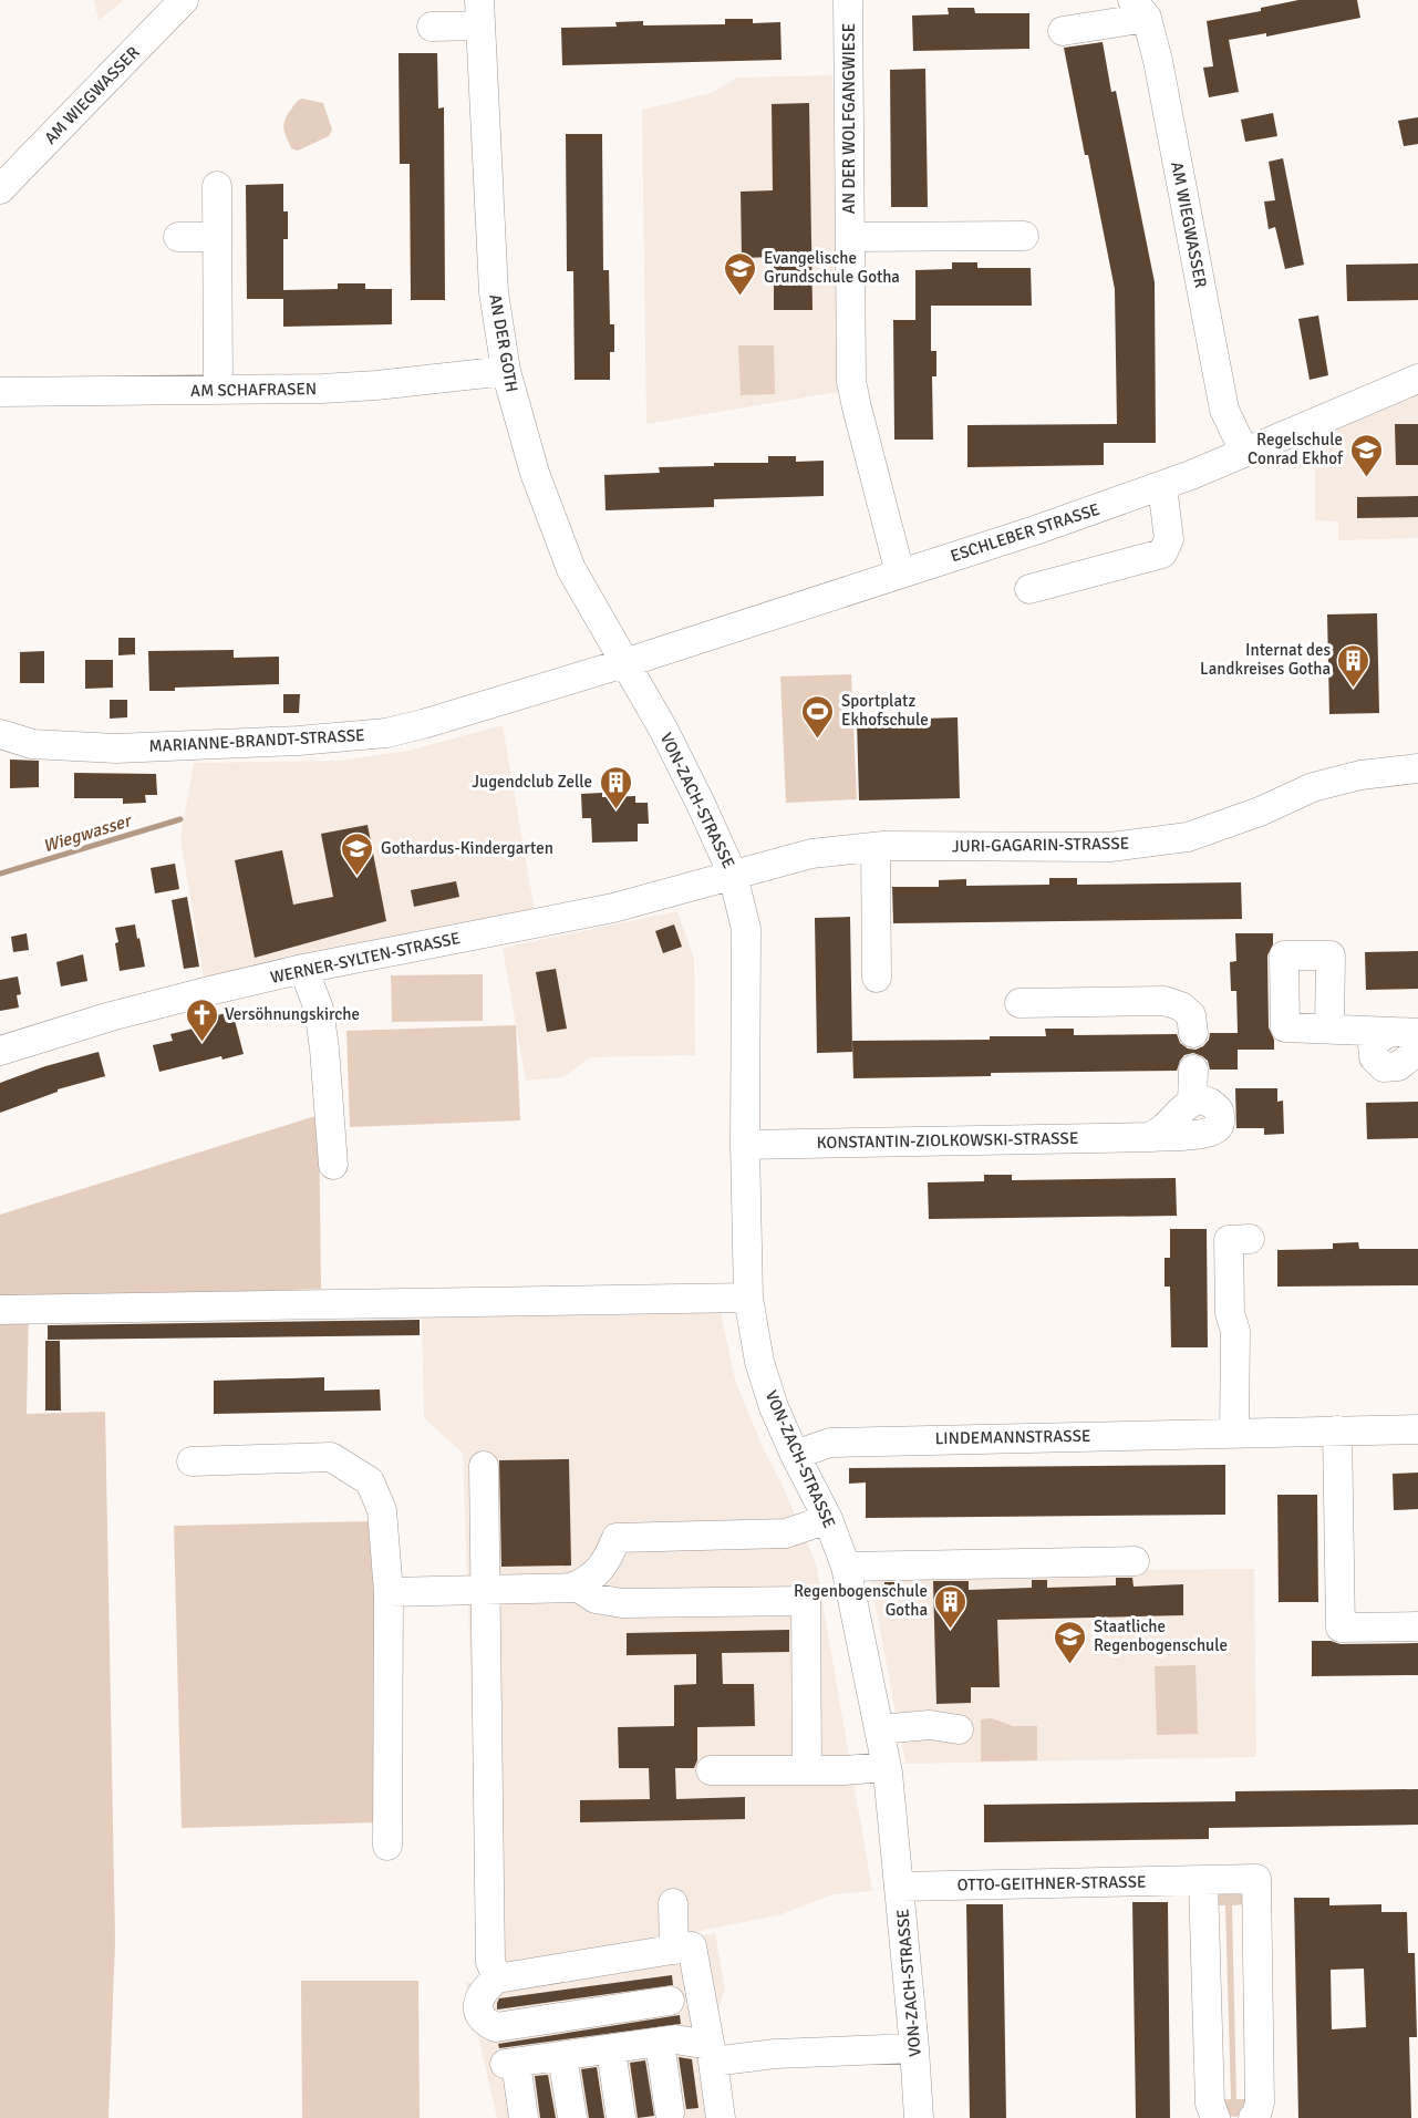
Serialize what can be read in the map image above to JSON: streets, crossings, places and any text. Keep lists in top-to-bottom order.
{
  "streets": {
    "street": [
      "AM WIEGWASSER",
      "AN DER WOLFGANGWIESE",
      "AN DER GOTH",
      "AM SCHAFRASEN",
      "ESCHLEBER STRASSE",
      "MARIANNE-BRANDT-STRASSE",
      "VON-ZACH-STRASSE",
      "JURI-GAGARIN-STRASSE",
      "WERNER-SYLTEN-STRASSE",
      "KONSTANTIN-ZIOLKOWSKI-STRASSE",
      "LINDEMANNSTRASSE",
      "OTTO-GEITHNER-STRASSE"
    ]
  },
  "crossings": [
    ["AM WIEGWASSER", "ESCHLEBER STRASSE"],
    ["AN DER WOLFGANGWIESE", "ESCHLEBER STRASSE"],
    ["AN DER GOTH", "AM SCHAFRASEN"],
    ["AN DER GOTH", "ESCHLEBER STRASSE"],
    ["AN DER GOTH", "MARIANNE-BRANDT-STRASSE"],
    ["AN DER GOTH", "VON-ZACH-STRASSE"],
    ["ESCHLEBER STRASSE", "MARIANNE-BRANDT-STRASSE"],
    ["ESCHLEBER STRASSE", "VON-ZACH-STRASSE"],
    ["MARIANNE-BRANDT-STRASSE", "VON-ZACH-STRASSE"],
    ["VON-ZACH-STRASSE", "JURI-GAGARIN-STRASSE"],
    ["VON-ZACH-STRASSE", "WERNER-SYLTEN-STRASSE"],
    ["VON-ZACH-STRASSE", "KONSTANTIN-ZIOLKOWSKI-STRASSE"],
    ["VON-ZACH-STRASSE", "LINDEMANNSTRASSE"],
    ["VON-ZACH-STRASSE", "OTTO-GEITHNER-STRASSE"],
    ["JURI-GAGARIN-STRASSE", "WERNER-SYLTEN-STRASSE"]
  ],
  "water": ["Wiegwasser"],
  "places": {
    "school or university": [
      "Evangelische Grundschule Gotha",
      "Regelschule Conrad Ekhof",
      "Gothardus-Kindergarten",
      "Staatliche Regenbogenschule"
    ],
    "building": ["Internat des Landkreises Gotha", "Jugendclub Zelle", "Regenbogenschule Gotha"],
    "sports": ["Sportplatz Ekhofschule"],
    "church": ["Versöhnungskirche"]
  }
}
